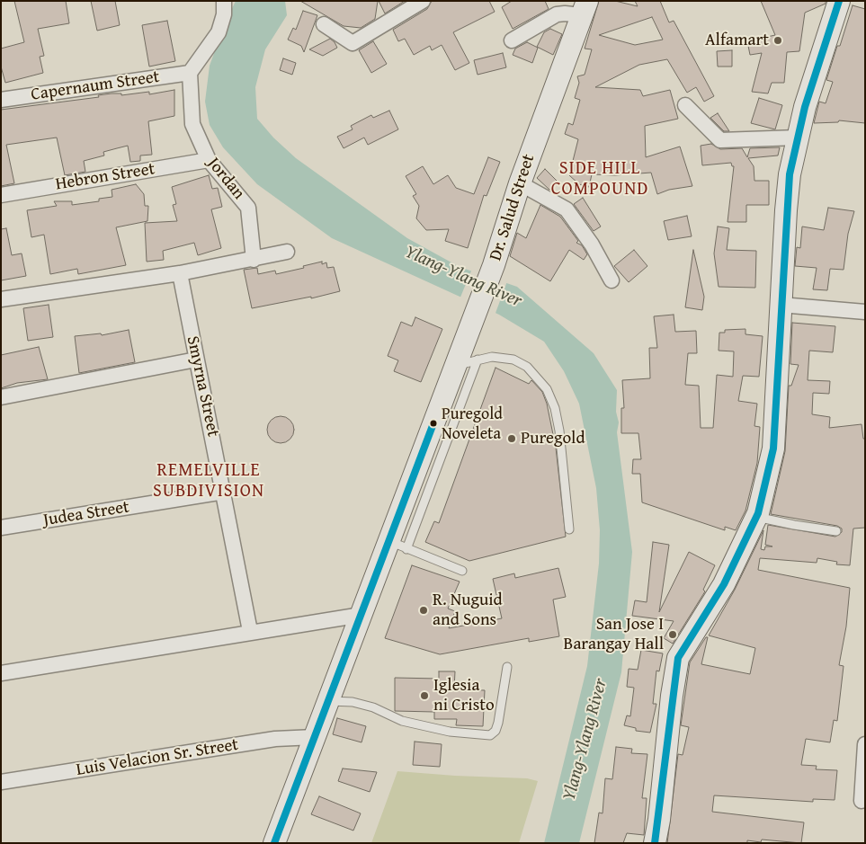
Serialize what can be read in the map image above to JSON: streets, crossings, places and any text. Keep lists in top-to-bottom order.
{
  "streets": {
    "main road": ["Dr. Salud Street"],
    "street": [
      "Capernaum Street",
      "Hebron Street",
      "Jordan",
      "Smyrna Street",
      "Judea Street",
      "Luis Velacion Sr. Street"
    ]
  },
  "crossings": [
    ["Capernaum Street", "Jordan"],
    ["Hebron Street", "Jordan"],
    ["Dr. Salud Street", "Luis Velacion Sr. Street"],
    ["Smyrna Street", "Judea Street"]
  ],
  "districts": ["SIDE HILL COMPOUND", "REMELVILLE SUBDIVISION"],
  "water": ["Ylang-Ylang River"],
  "places": [
    "Alfamart",
    "Puregold Noveleta",
    "Puregold",
    "R. Nuguid and Sons",
    "San Jose I Barangay Hall",
    "Iglesia ni Cristo"
  ]
}
